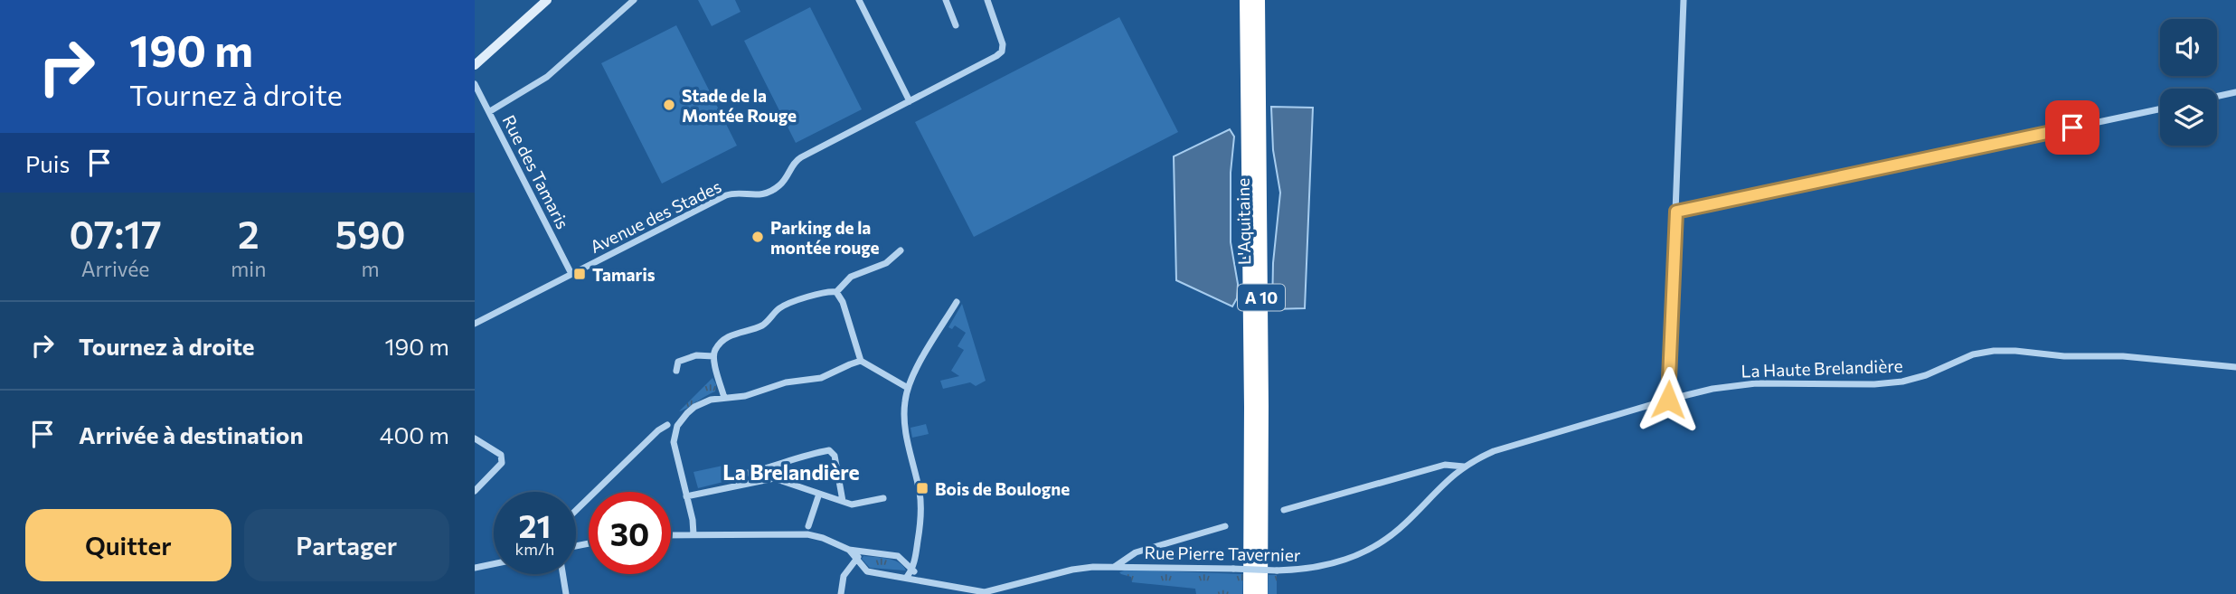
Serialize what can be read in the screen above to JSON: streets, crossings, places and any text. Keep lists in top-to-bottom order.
{
  "streets": {
    "highway": ["L'Aquitaine", "A 10"],
    "street": [
      "Rue des Tamaris",
      "Avenue des Stades",
      "La Haute Brelandière",
      "Rue Pierre Tavernier"
    ]
  },
  "crossings": [
    ["Rue des Tamaris", "Avenue des Stades"],
    ["La Haute Brelandière", "Rue Pierre Tavernier"]
  ],
  "districts": ["La Brelandière"],
  "places": {
    "other": ["Stade de la Montée Rouge", "Parking de la montée rouge"],
    "transit": ["Tamaris", "Bois de Boulogne"]
  },
  "page": {
    "turn": ["190 m", "Tournez à droite"],
    "then": "Puis",
    "eta": [
      "07:17",
      "Arrivée",
      "2",
      "min",
      "590",
      "m"
    ],
    "list": [
      {
        "name": "Tournez à droite",
        "value": "190 m"
      },
      {
        "name": "Arrivée à destination",
        "value": "400 m"
      }
    ],
    "speed": "21 km/h",
    "limit": "30",
    "buttons": ["Quitter", "Partager"]
  }
}
